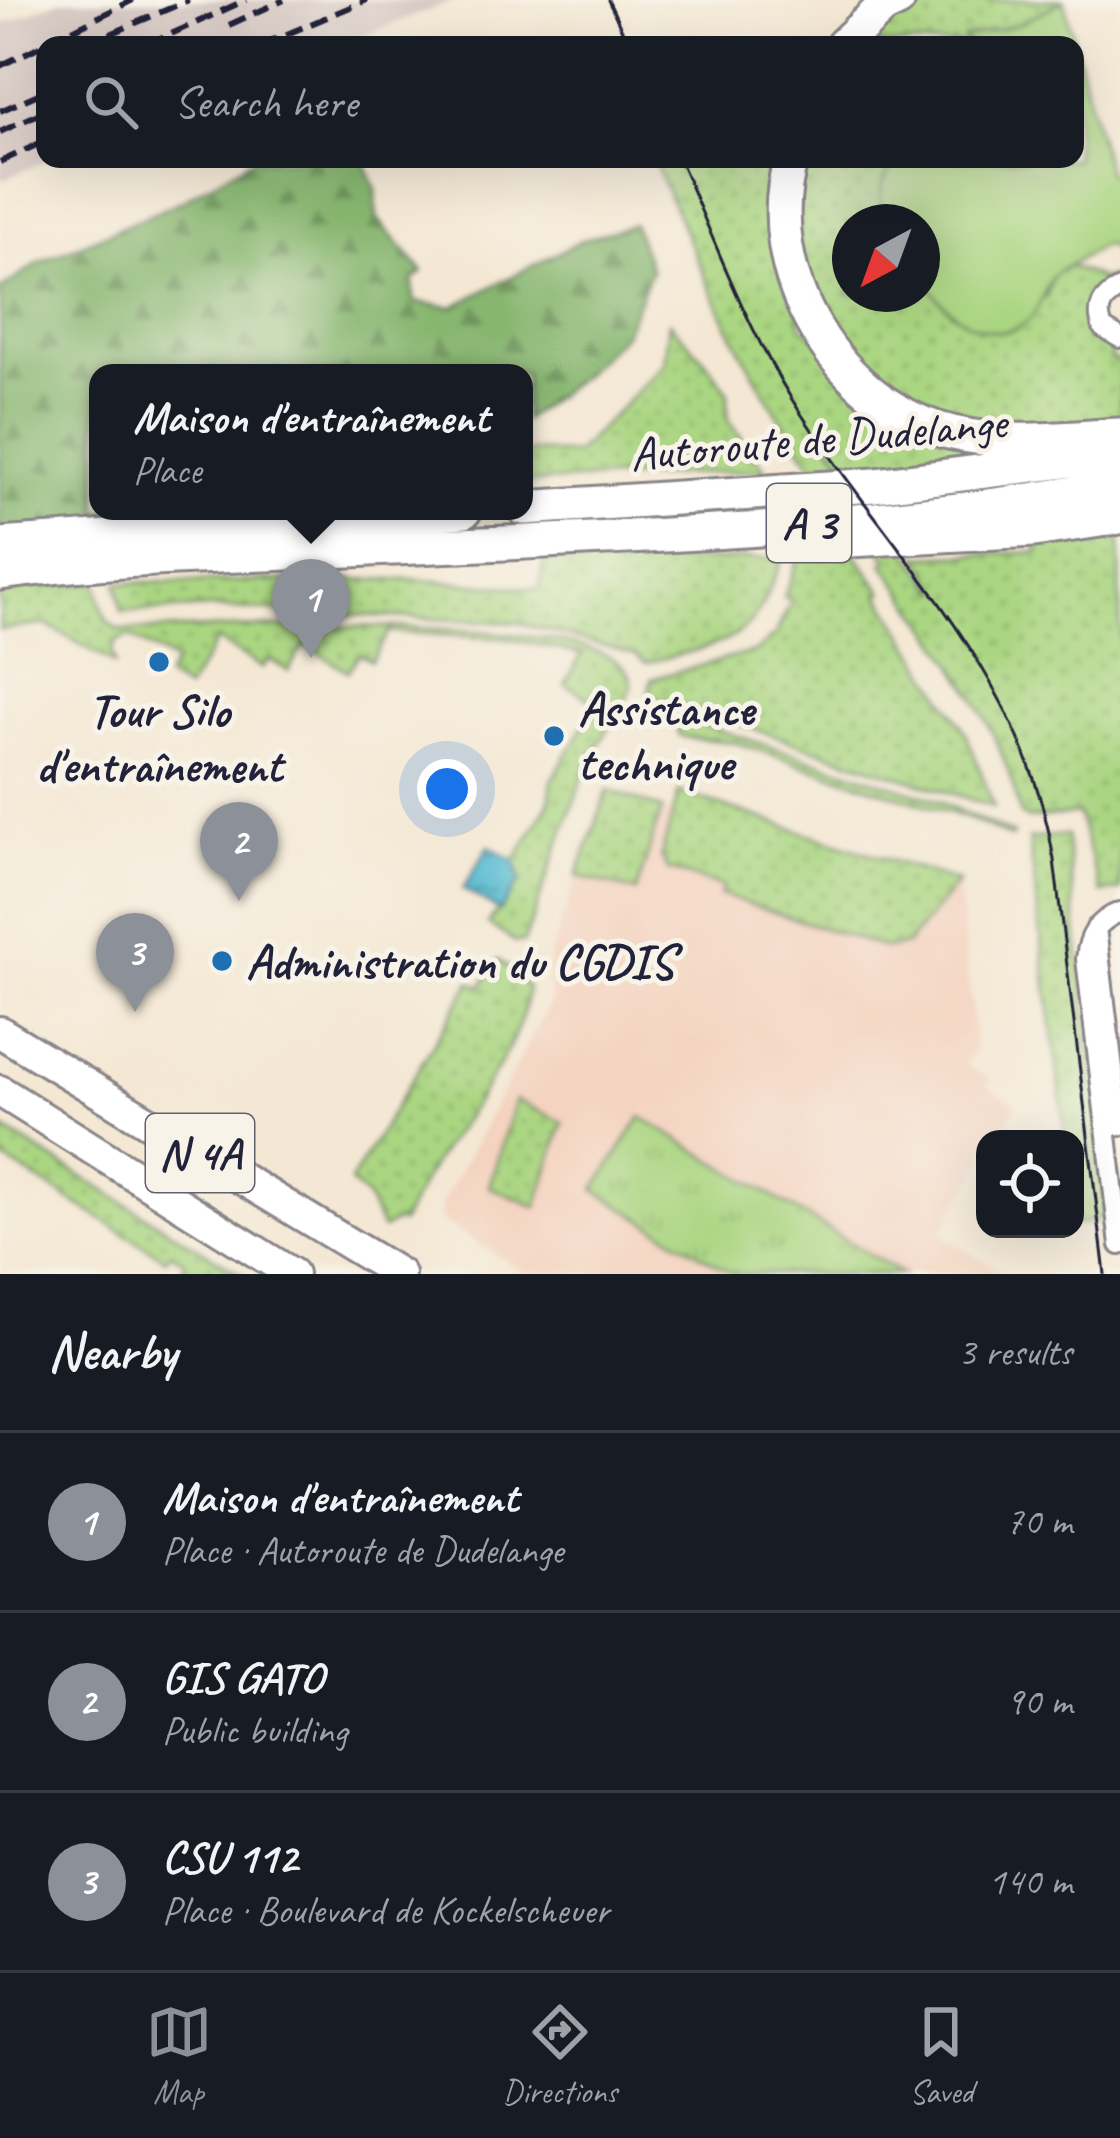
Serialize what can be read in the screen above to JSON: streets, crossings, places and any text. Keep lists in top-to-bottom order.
{
  "streets": {
    "highway": ["Autoroute de Dudelange", "A 3"],
    "main road": ["N 4A"]
  },
  "crossings": [
    ["Autoroute de Dudelange", "A 3"]
  ],
  "places": ["Tour Silo d'entraînement", "Assistance technique", "Administration du CGDIS"],
  "north": "bottom left",
  "page": {
    "search": "Search here",
    "popup": ["Maison d'entraînement", "Place"],
    "pins": ["1", "2", "3"],
    "heading": ["Nearby", "3 results"],
    "list": [
      {
        "mark": "1",
        "name": "Maison d'entraînement",
        "note": "Place · Autoroute de Dudelange",
        "value": "70 m"
      },
      {
        "mark": "2",
        "name": "GIS GATO",
        "note": "Public building",
        "value": "90 m"
      },
      {
        "mark": "3",
        "name": "CSU 112",
        "note": "Place · Boulevard de Kockelscheuer",
        "value": "140 m"
      }
    ],
    "nav": ["Map", "Directions", "Saved"]
  }
}
